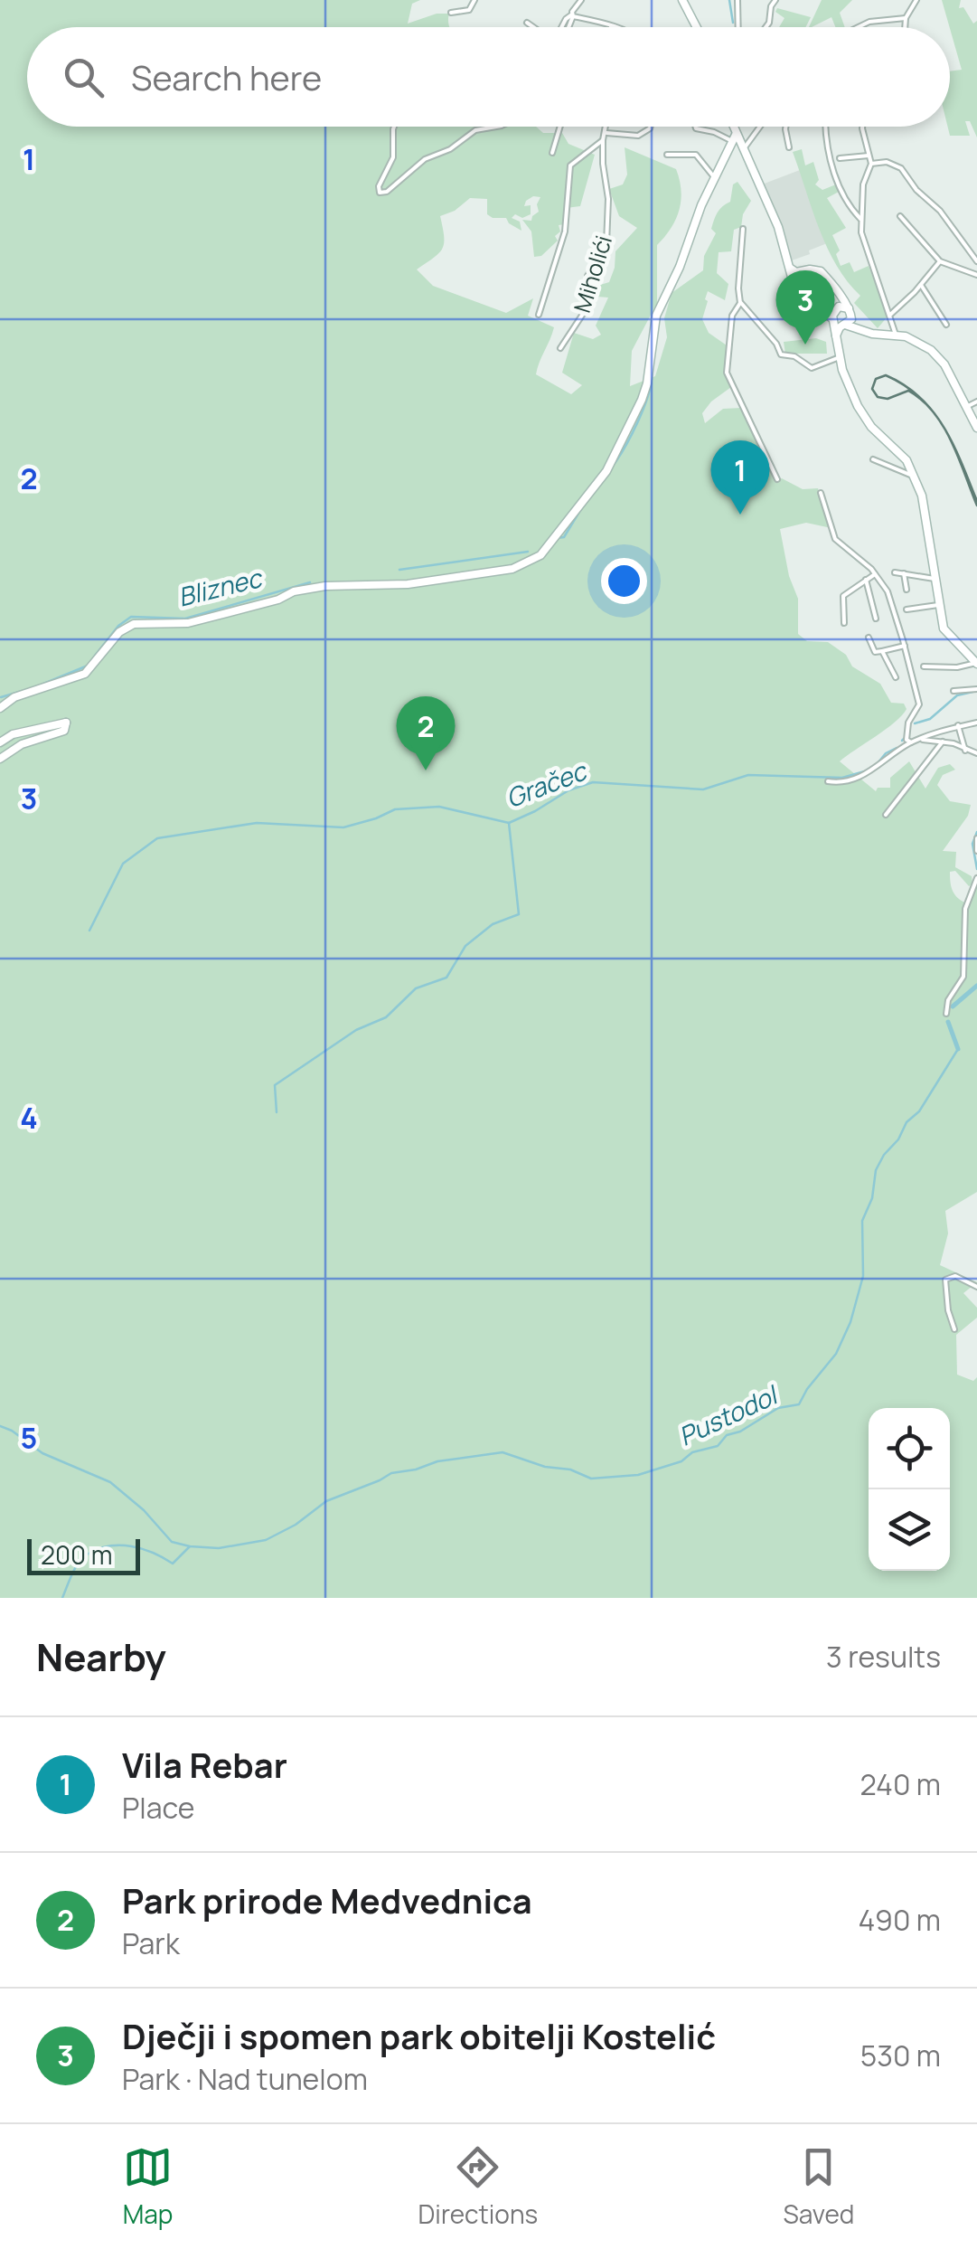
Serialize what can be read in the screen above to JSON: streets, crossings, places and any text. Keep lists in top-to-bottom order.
{
  "streets": {
    "street": ["Miholići"]
  },
  "water": ["Bliznec", "Gračec", "Pustodol"],
  "scale_bar": "200 m",
  "page": {
    "search": "Search here",
    "pins": ["3", "1", "2"],
    "scale": "200 m",
    "heading": ["Nearby", "3 results"],
    "list": [
      {
        "mark": "1",
        "name": "Vila Rebar",
        "note": "Place",
        "value": "240 m"
      },
      {
        "mark": "2",
        "name": "Park prirode Medvednica",
        "note": "Park",
        "value": "490 m"
      },
      {
        "mark": "3",
        "name": "Dječji i spomen park obitelji Kostelić",
        "note": "Park · Nad tunelom",
        "value": "530 m"
      }
    ],
    "nav": ["Map", "Directions", "Saved"]
  },
  "grid": {
    "rows": [
      "1",
      "2",
      "3",
      "4",
      "5"
    ]
  }
}
